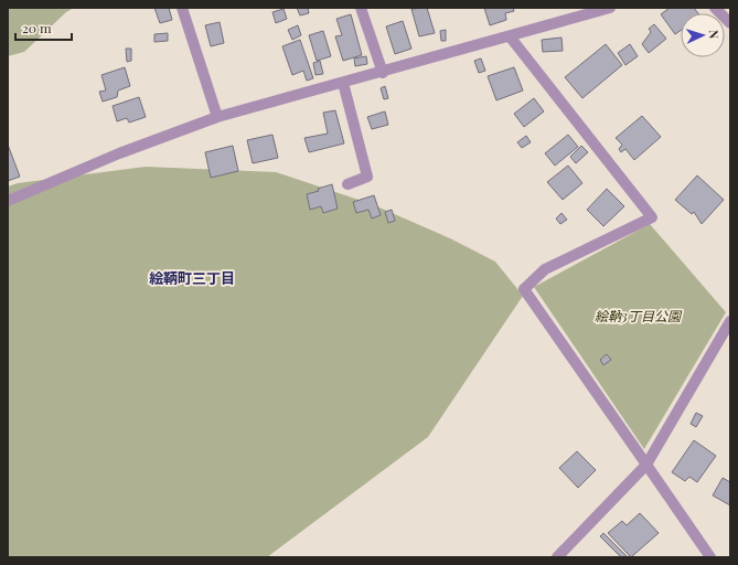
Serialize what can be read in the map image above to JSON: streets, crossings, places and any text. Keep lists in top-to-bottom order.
{
  "districts": ["絵鞆町三丁目"],
  "parks": ["絵靹3丁目公園"],
  "scale_bar": "20 m",
  "north": "right"
}
